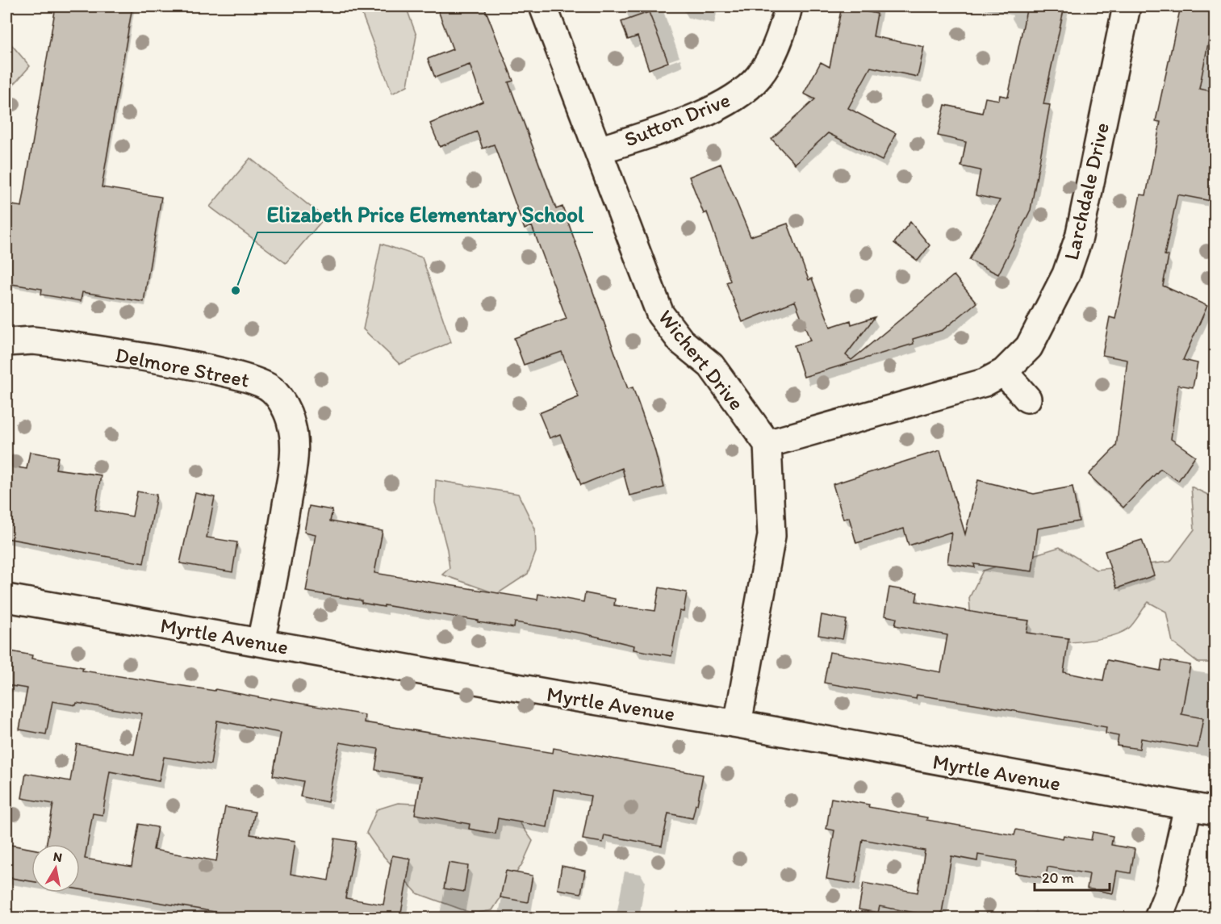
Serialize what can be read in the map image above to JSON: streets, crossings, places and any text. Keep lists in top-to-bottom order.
{
  "streets": {
    "street": [
      "Sutton Drive",
      "Larchdale Drive",
      "Wichert Drive",
      "Delmore Street",
      "Myrtle Avenue"
    ]
  },
  "crossings": [
    ["Sutton Drive", "Wichert Drive"],
    ["Larchdale Drive", "Wichert Drive"],
    ["Delmore Street", "Myrtle Avenue"]
  ],
  "places": ["Elizabeth Price Elementary School"],
  "scale_bar": "20 m",
  "north": "top"
}
